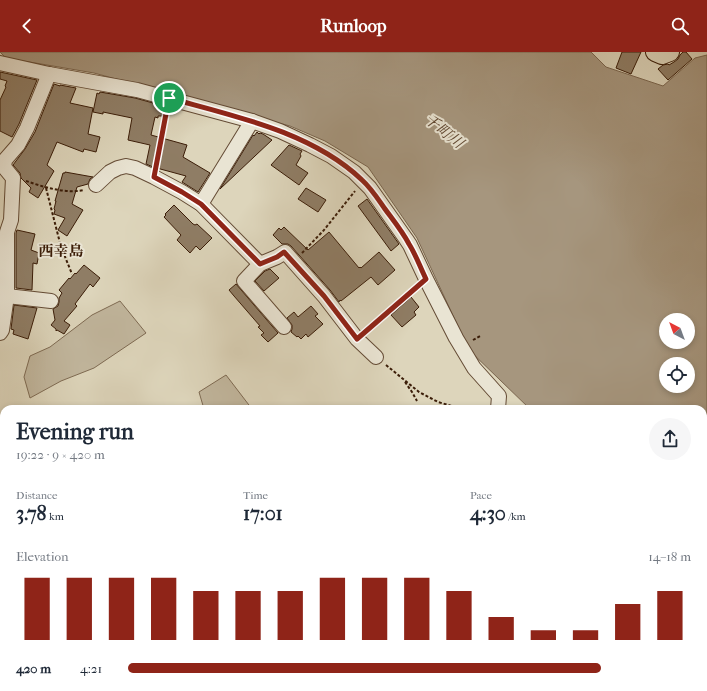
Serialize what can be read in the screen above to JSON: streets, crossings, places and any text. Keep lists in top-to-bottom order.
{
  "districts": ["西幸島"],
  "water": ["千町川"],
  "north": "top left",
  "page": {
    "header": "Runloop",
    "heading": ["Evening run", "19:22 · 9 × 420 m"],
    "stats": [
      ["Distance", "3.78 km"],
      ["Time", "17:01"],
      ["Pace", "4:30 /km"]
    ],
    "chart": ["Elevation", "14–18 m"],
    "list": [
      {
        "name": "420 m",
        "note": "4:21"
      }
    ]
  }
}
